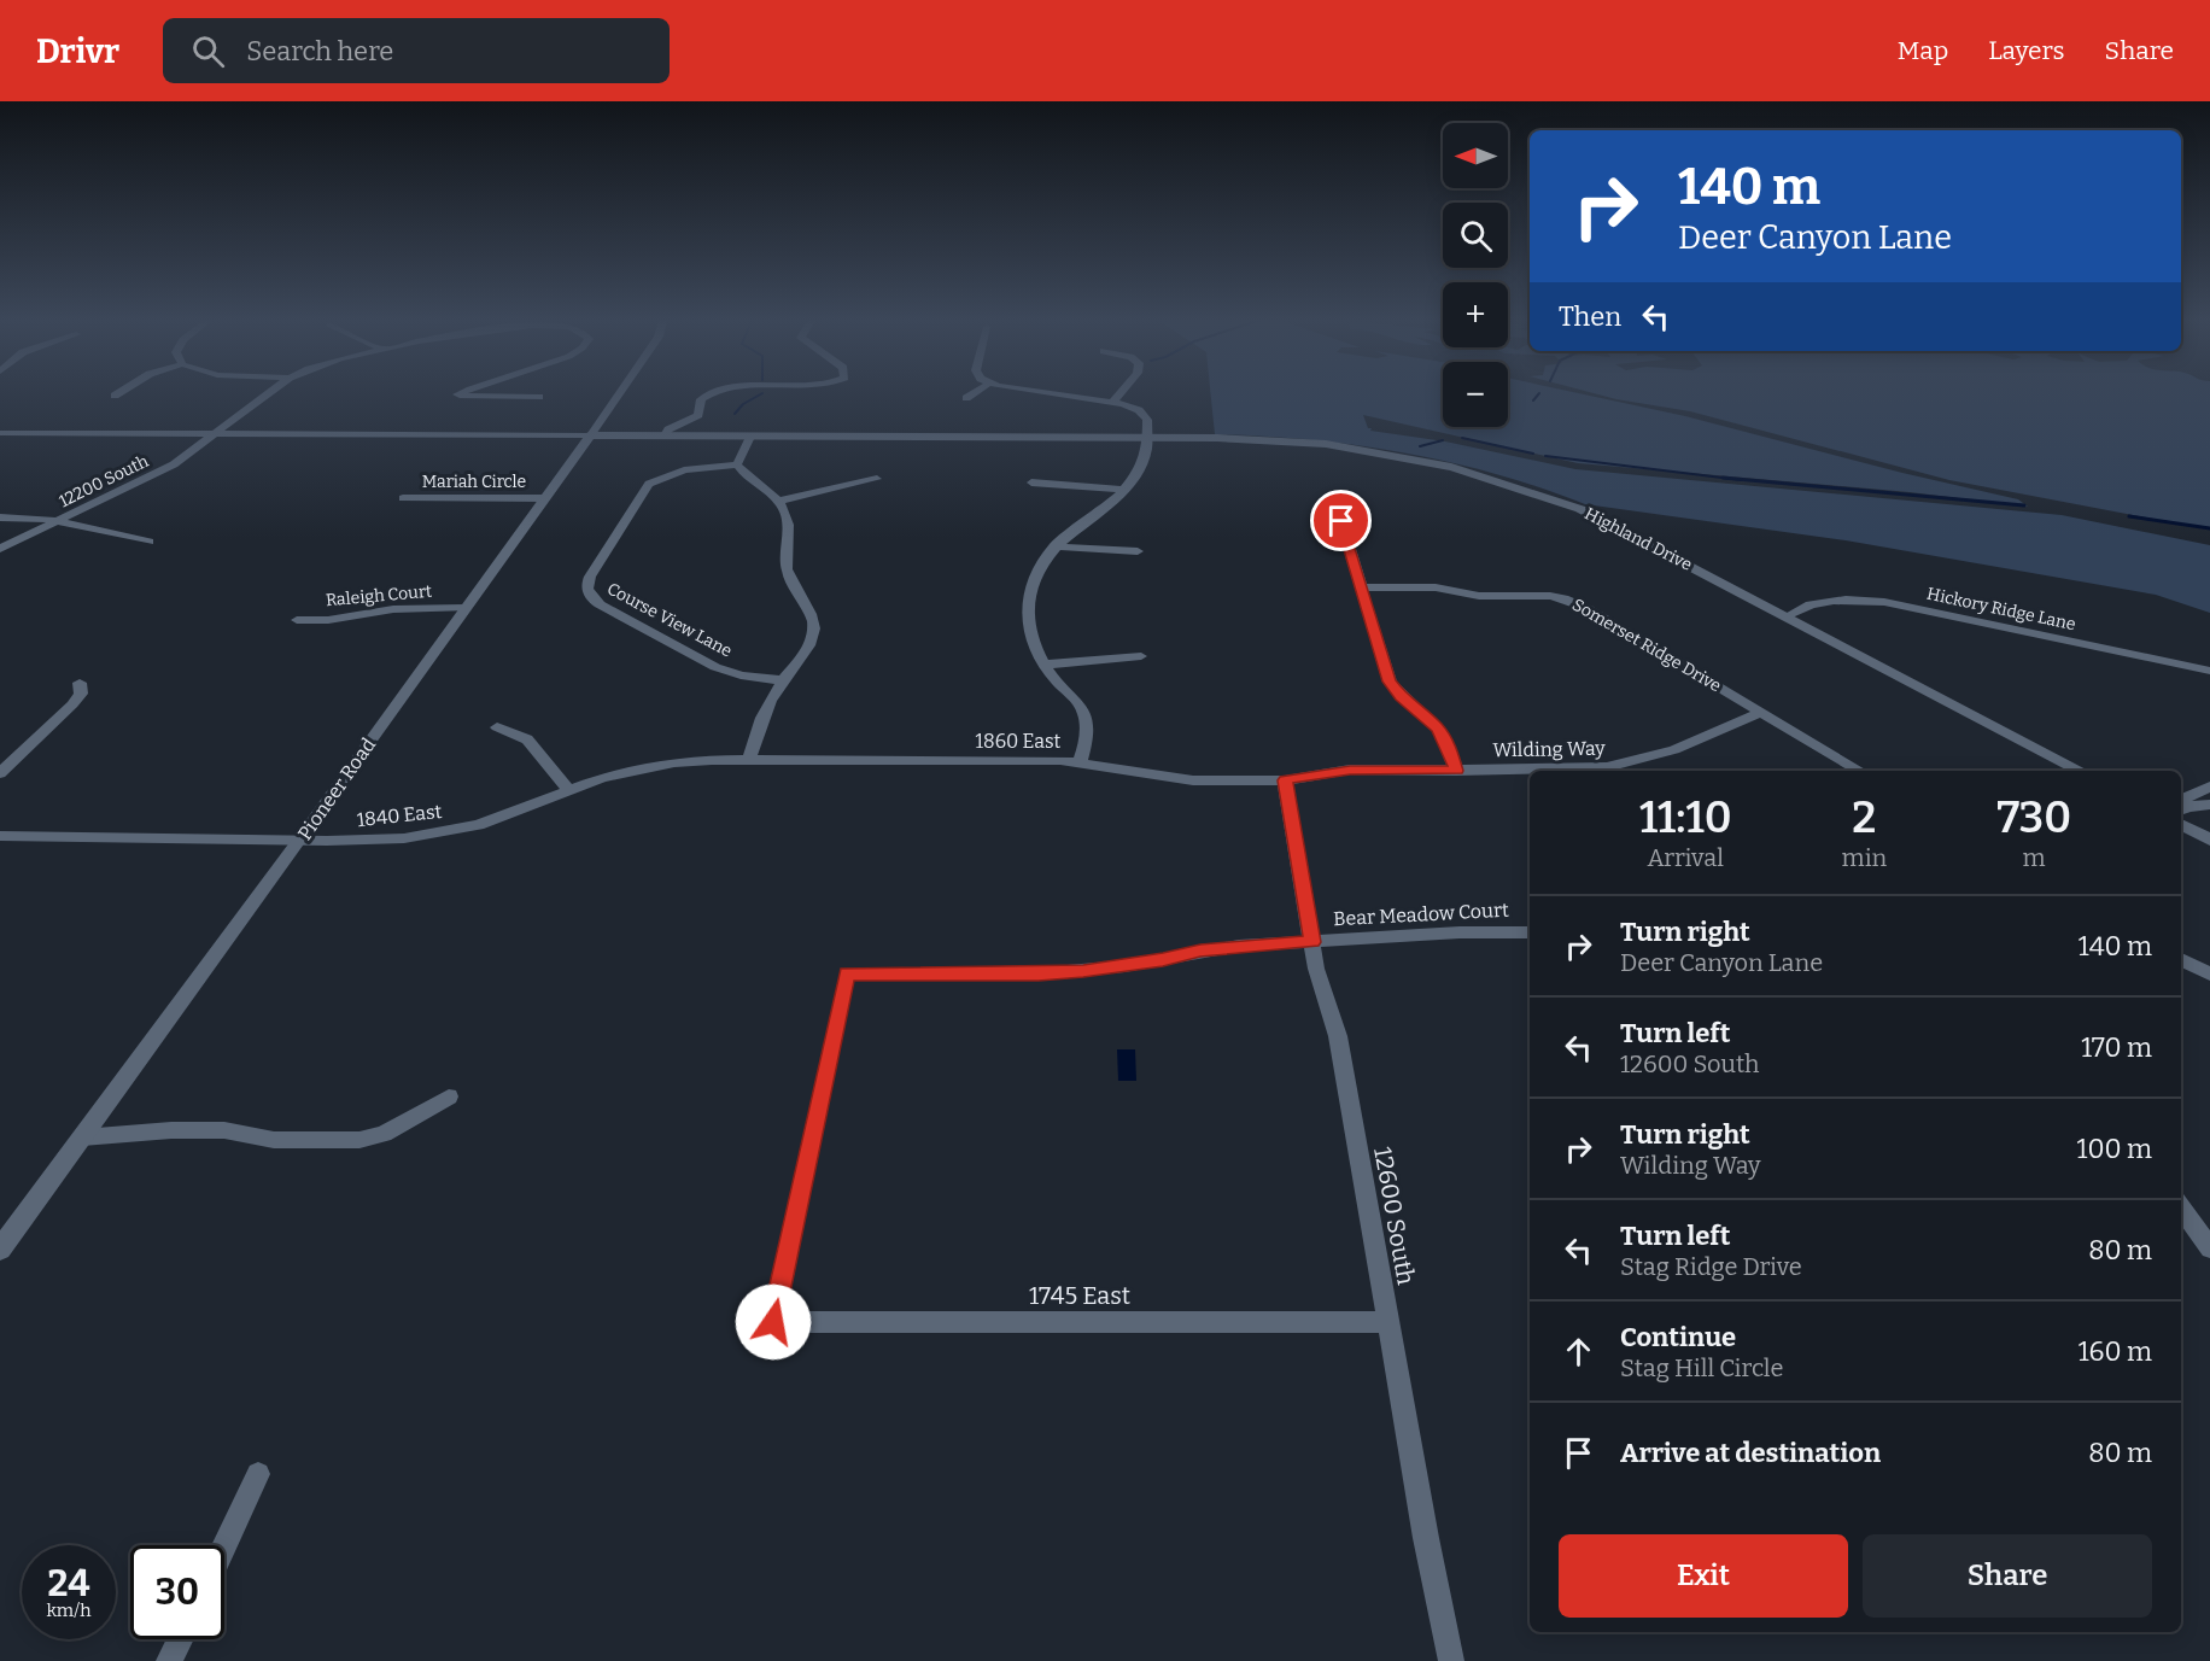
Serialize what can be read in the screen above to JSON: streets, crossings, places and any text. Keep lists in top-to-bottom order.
{
  "streets": {
    "street": [
      "12200 South",
      "Mariah Circle",
      "Highland Drive",
      "Raleigh Court",
      "Hickory Ridge Lane",
      "Course View Lane",
      "Somerset Ridge Drive",
      "1860 East",
      "Wilding Way",
      "Pioneer Road",
      "1840 East",
      "Bear Meadow Court",
      "12600 South",
      "1745 East"
    ]
  },
  "crossings": [
    ["Mariah Circle", "Pioneer Road"],
    ["Highland Drive", "Hickory Ridge Lane"],
    ["Highland Drive", "Pioneer Road"],
    ["Raleigh Court", "Pioneer Road"],
    ["Somerset Ridge Drive", "Wilding Way"],
    ["1860 East", "Wilding Way"],
    ["1860 East", "1840 East"],
    ["1860 East", "12600 South"],
    ["Wilding Way", "12600 South"],
    ["Pioneer Road", "1840 East"],
    ["Bear Meadow Court", "12600 South"],
    ["Bear Meadow Court", "1745 East"],
    ["12600 South", "1745 East"]
  ],
  "north": "left",
  "page": {
    "header": "Drivr",
    "search": "Search here",
    "nav": ["Map", "Layers", "Share"],
    "map_buttons": ["+", "−"],
    "turn": ["140 m", "Deer Canyon Lane"],
    "then": "Then",
    "eta": [
      "11:10",
      "Arrival",
      "2",
      "min",
      "730",
      "m"
    ],
    "list": [
      {
        "name": "Turn right",
        "note": "Deer Canyon Lane",
        "value": "140 m"
      },
      {
        "name": "Turn left",
        "note": "12600 South",
        "value": "170 m"
      },
      {
        "name": "Turn right",
        "note": "Wilding Way",
        "value": "100 m"
      },
      {
        "name": "Turn left",
        "note": "Stag Ridge Drive",
        "value": "80 m"
      },
      {
        "name": "Continue",
        "note": "Stag Hill Circle",
        "value": "160 m"
      },
      {
        "name": "Arrive at destination",
        "value": "80 m"
      }
    ],
    "buttons": ["Exit", "Share"],
    "speed": "24 km/h",
    "limit": "30"
  }
}
